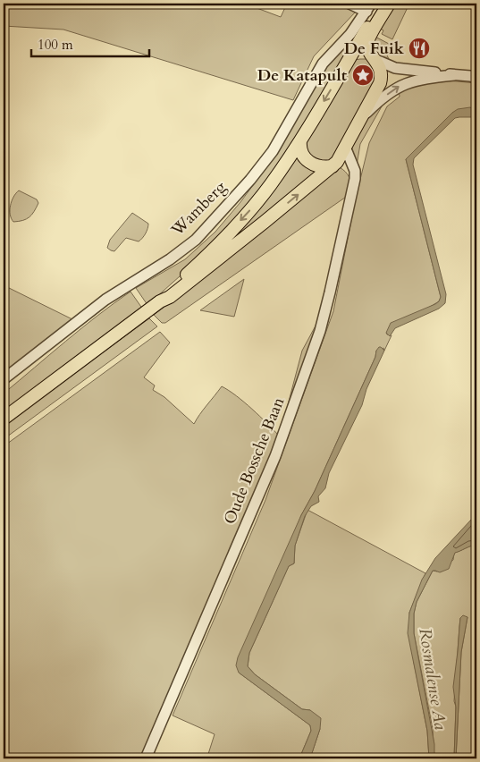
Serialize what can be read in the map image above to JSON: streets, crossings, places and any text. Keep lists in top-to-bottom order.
{
  "streets": {
    "street": ["Wamberg", "Oude Bossche Baan"]
  },
  "water": ["Rosmalense Aa"],
  "places": {
    "restaurant": ["De Fuik"],
    "place": ["De Katapult"]
  },
  "scale_bar": "100 m"
}
